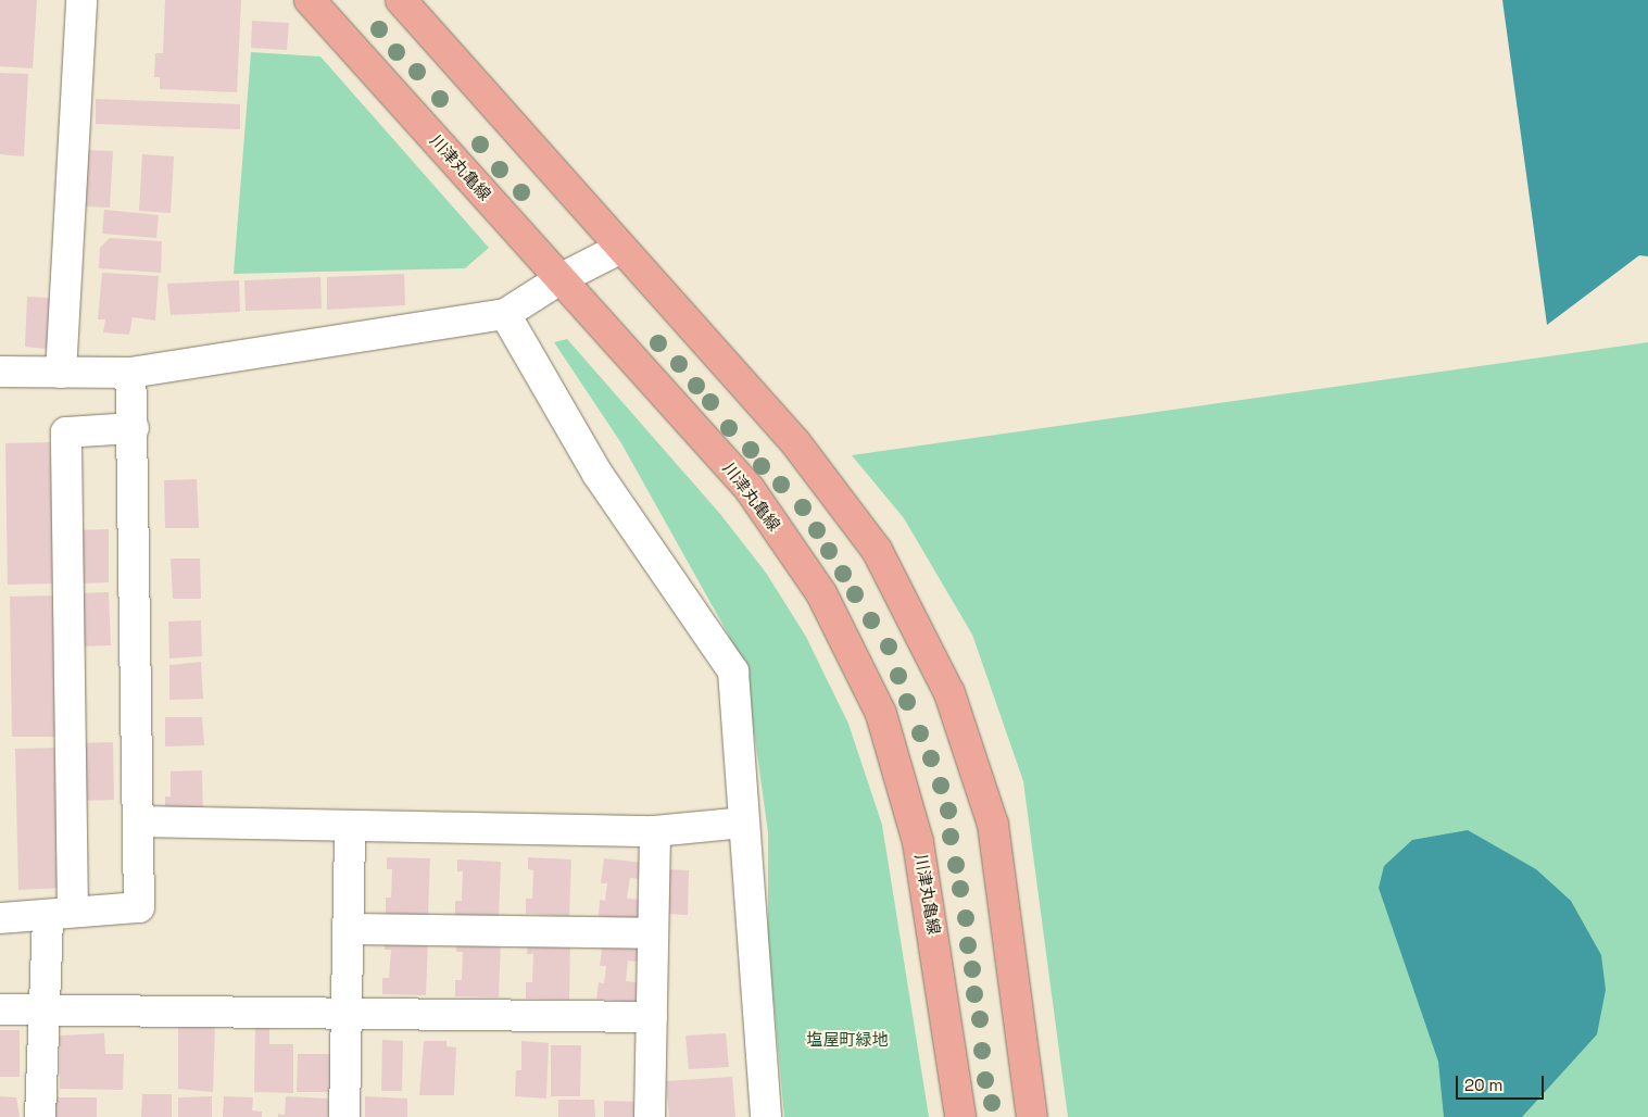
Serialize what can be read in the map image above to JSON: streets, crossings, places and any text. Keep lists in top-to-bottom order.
{
  "streets": {
    "main road": ["川津丸亀線"]
  },
  "parks": ["塩屋町緑地"],
  "scale_bar": "20 m"
}
